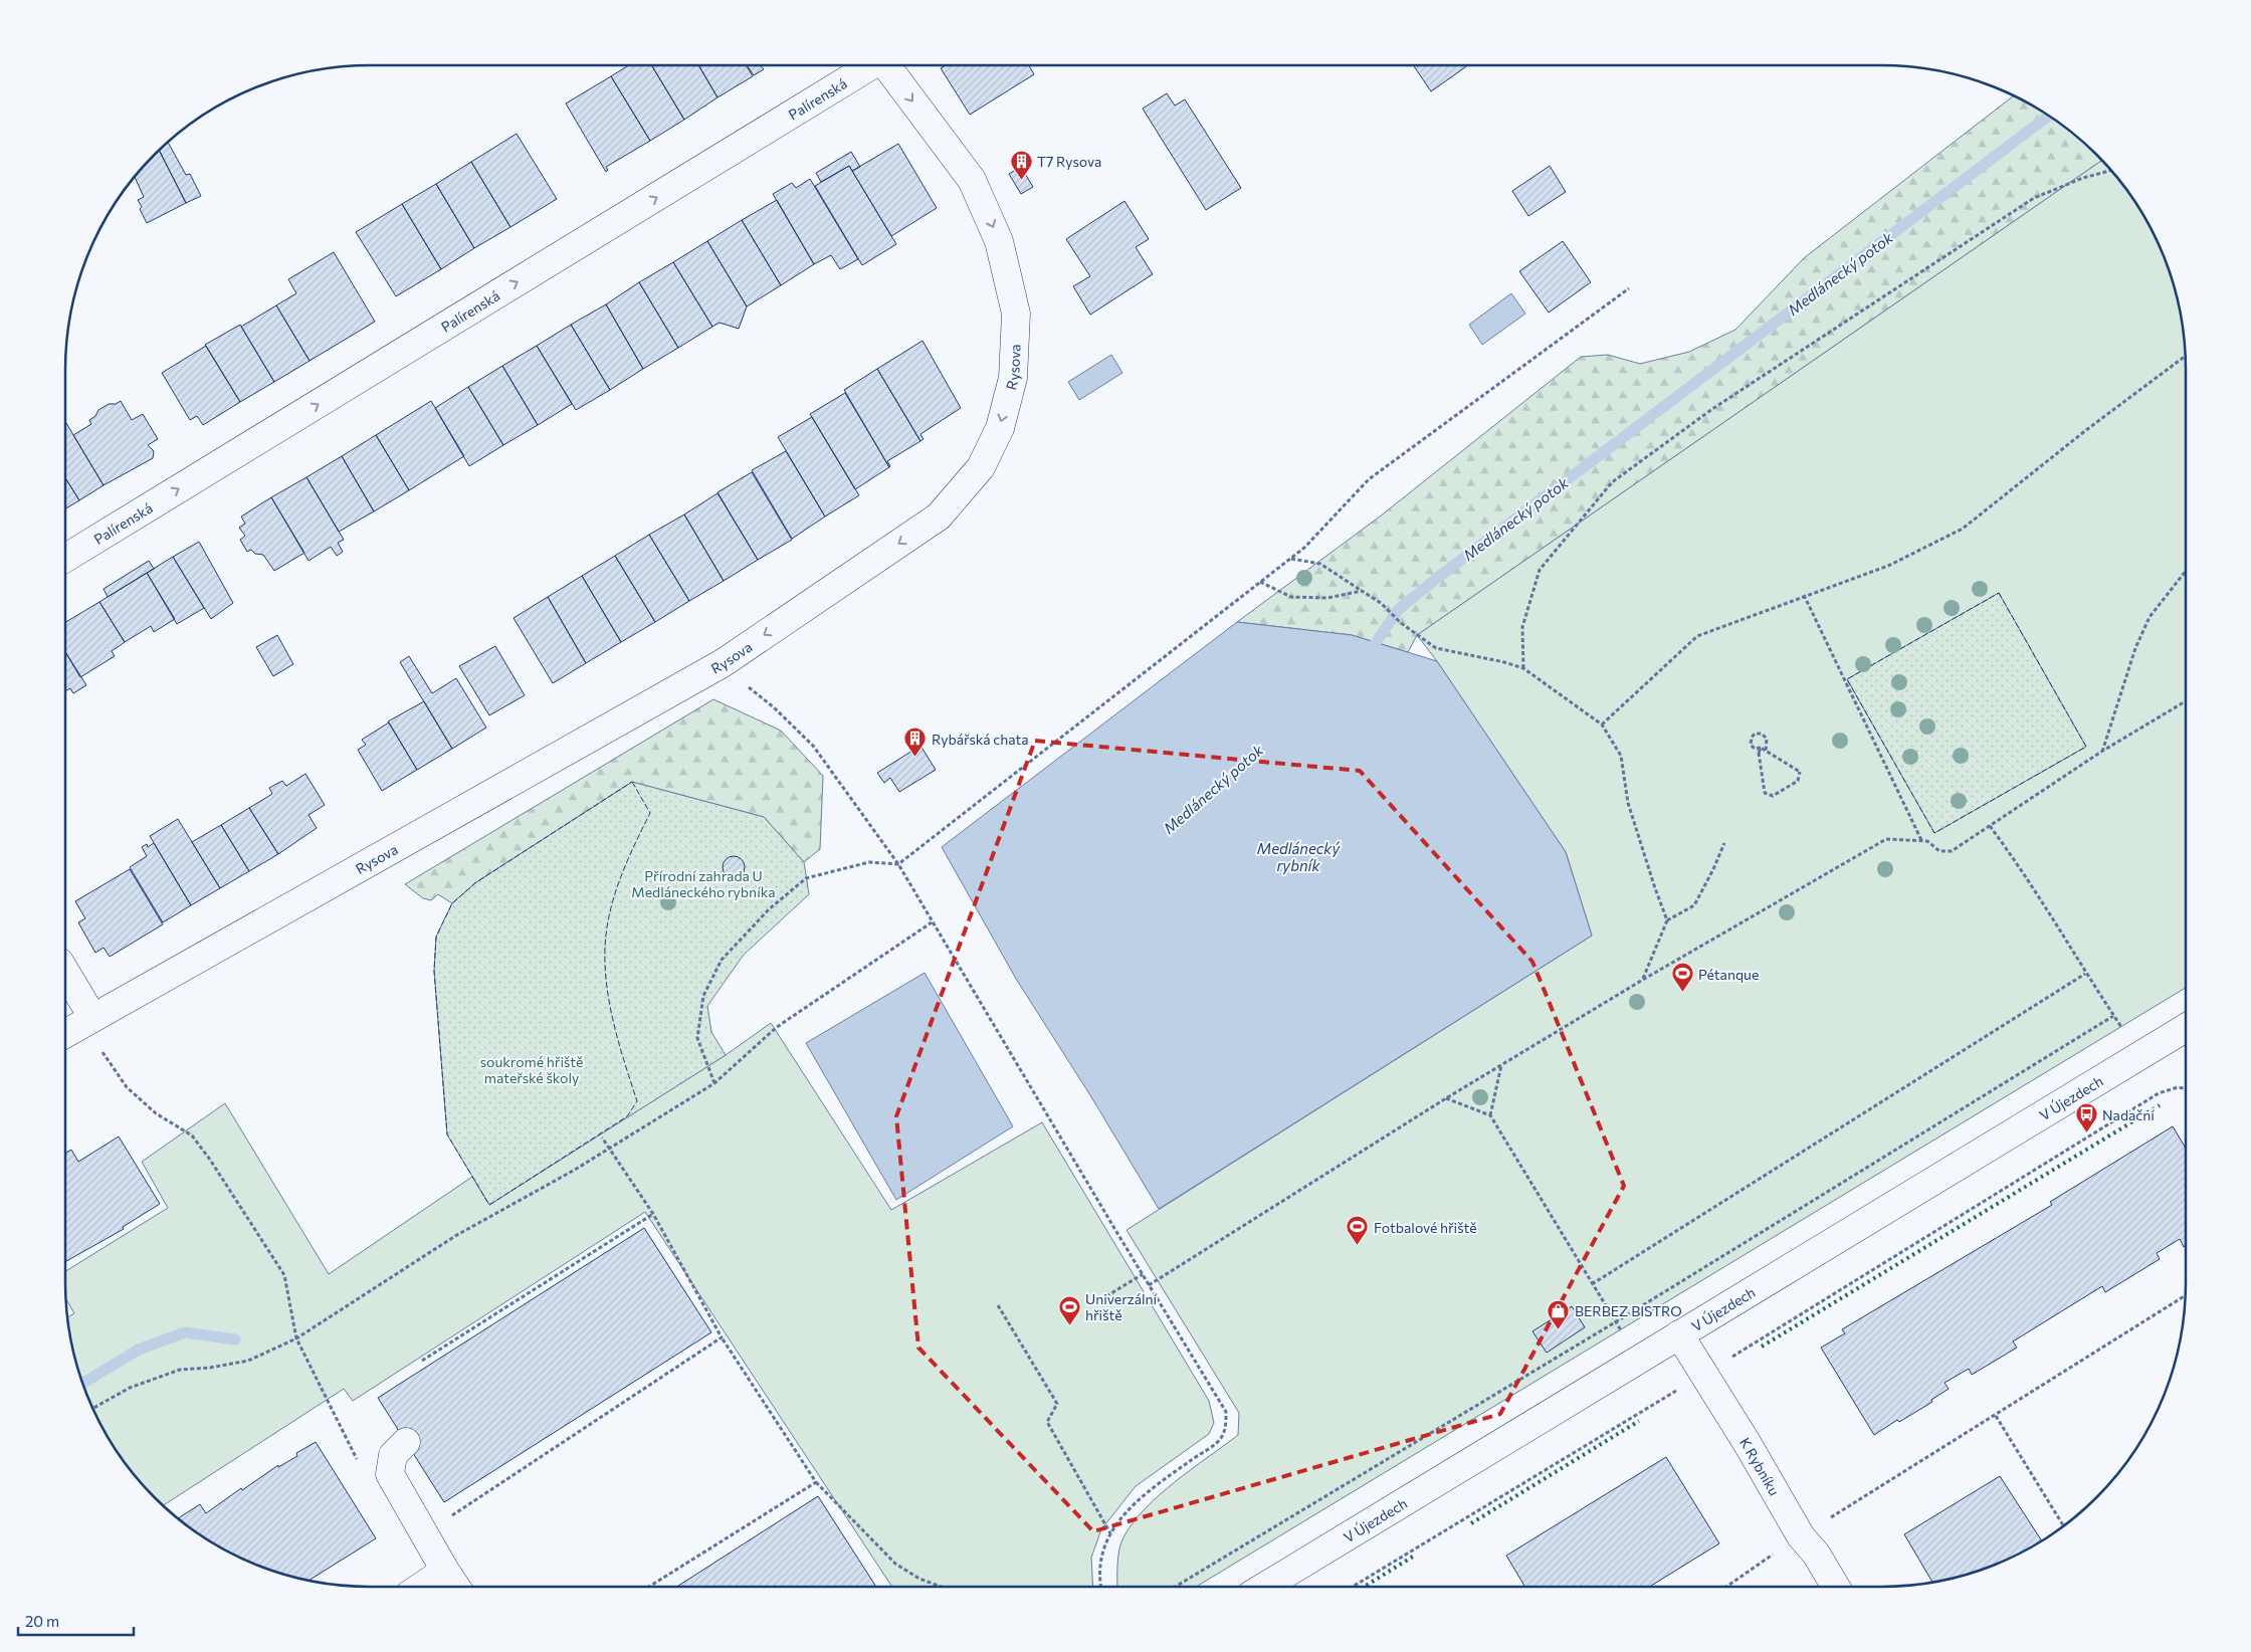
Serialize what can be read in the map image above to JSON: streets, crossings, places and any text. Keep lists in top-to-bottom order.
{
  "streets": {
    "street": [
      "Palírenská",
      "Rysova",
      "V Újezdech",
      "K Rybníku"
    ]
  },
  "crossings": [
    ["V Újezdech", "K Rybníku"]
  ],
  "one_way": ["Palírenská", "Rysova"],
  "water": ["Medlánecký potok", "Medlánecký rybník"],
  "parks": ["Přírodní zahrada U Medláneckého rybníka", "soukromé hřiště mateřské školy"],
  "places": {
    "building": ["T7 Rysova", "Rybářská chata"],
    "sports": ["Pétanque", "Fotbalové hřiště", "Univerzální hřiště"],
    "bus stop": ["Nadační"],
    "shop": ["BERBEZ BISTRO"]
  },
  "scale_bar": "20 m"
}
